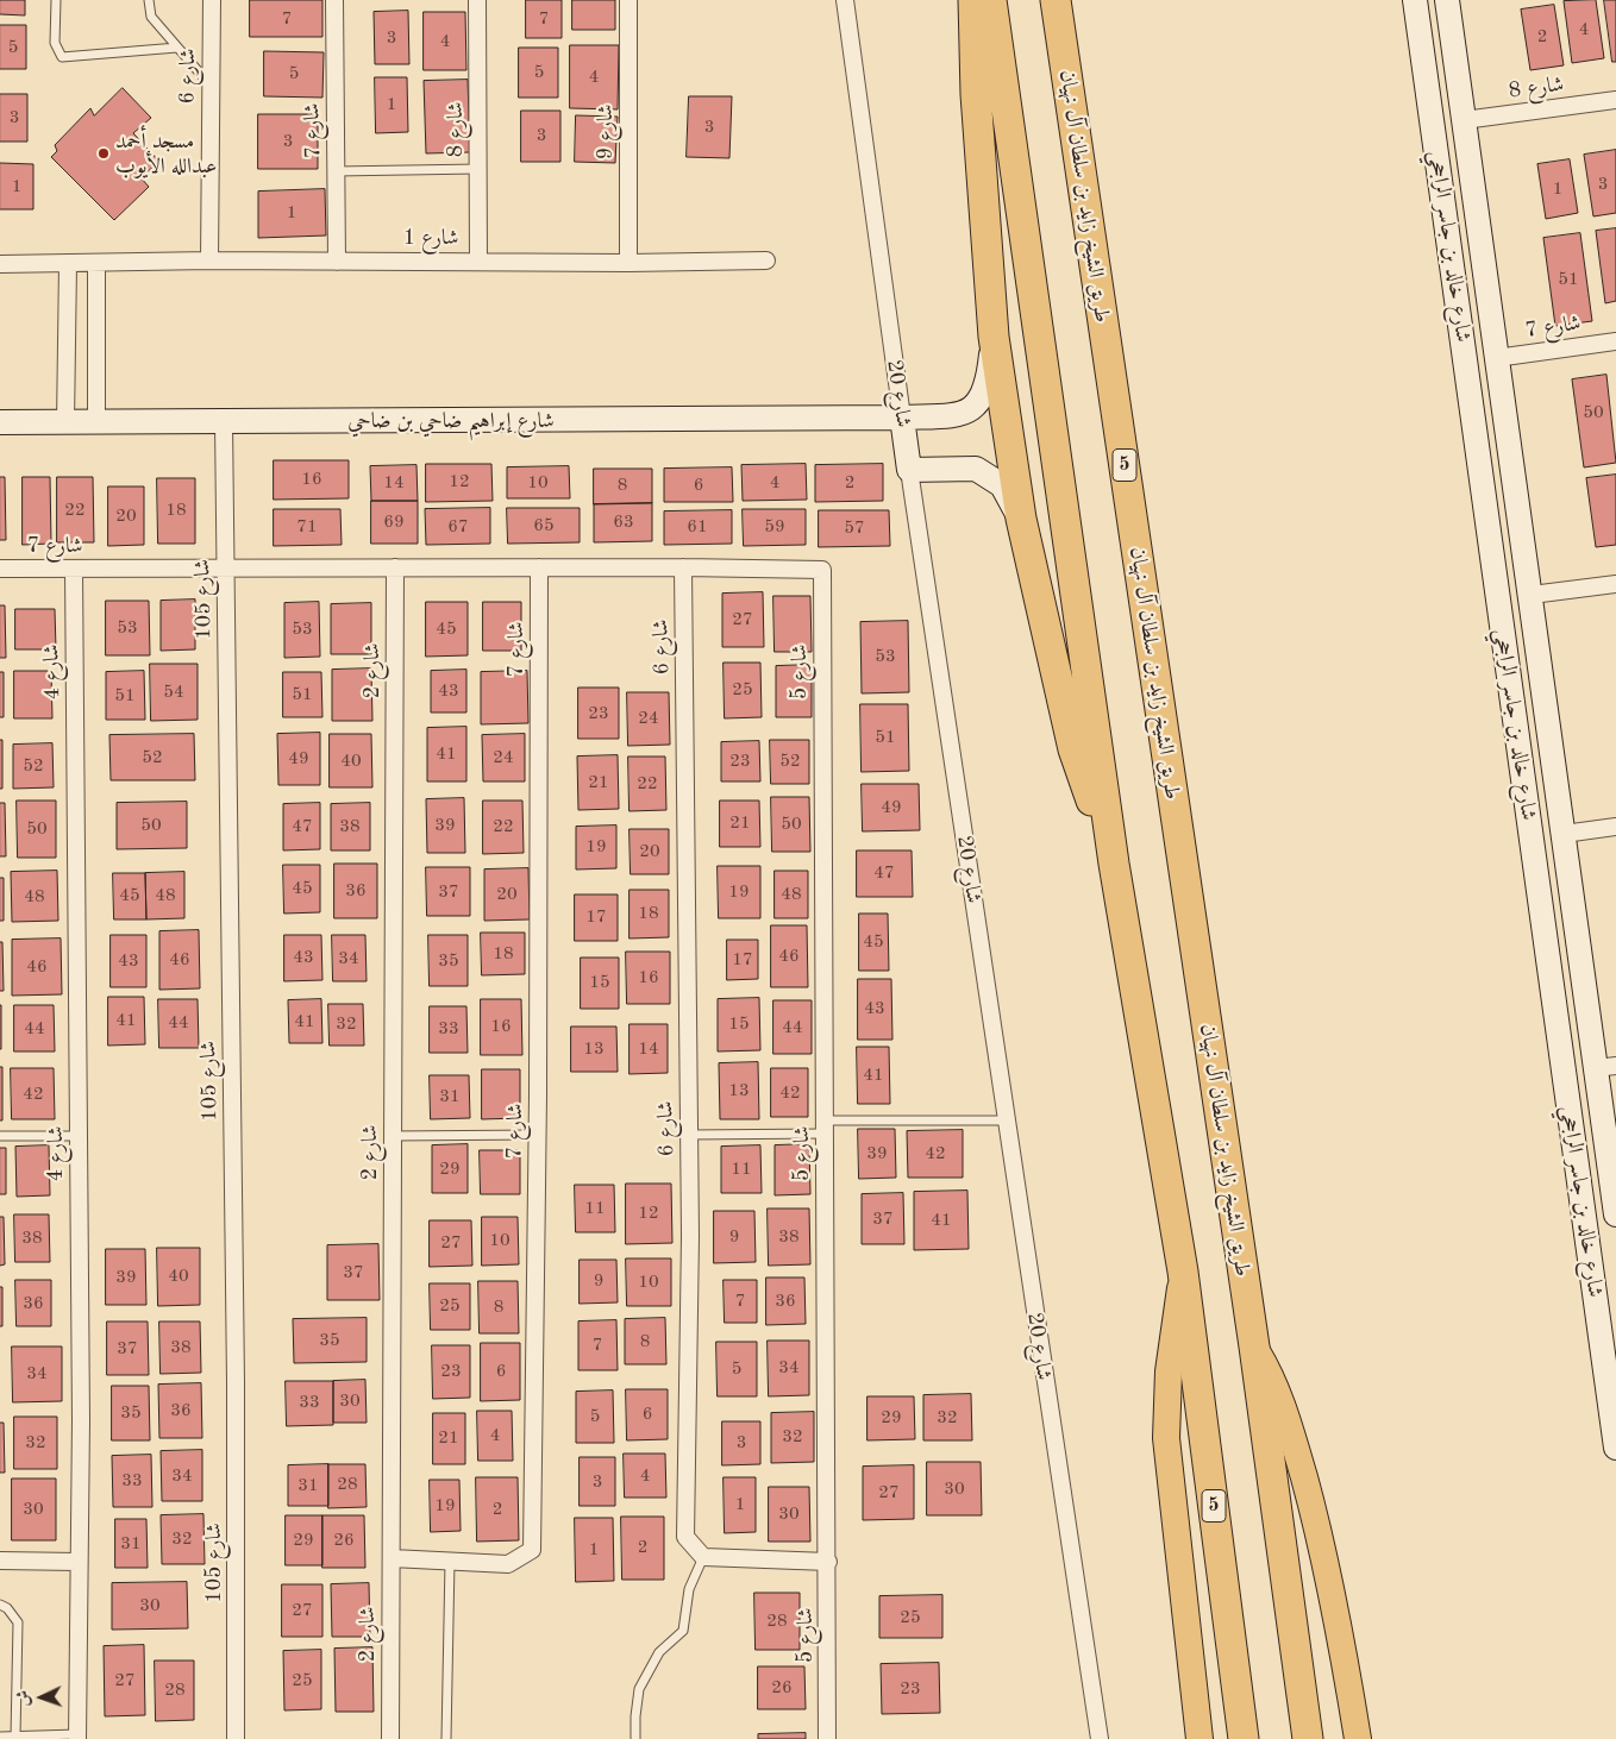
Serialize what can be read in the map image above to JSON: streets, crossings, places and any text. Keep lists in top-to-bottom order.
{
  "streets": {
    "highway": ["طريق الشيخ زايد بن سلطان آل نهيان", "5"],
    "street": [
      "شارع 6",
      "شارع 8",
      "شارع 7",
      "شارع 9",
      "شارع 1",
      "شارع خالد بن جاسر الراجحي",
      "شارع 20",
      "شارع إبراهيم ضاحي بن ضاحي",
      "شارع 105",
      "شارع 2",
      "شارع 4",
      "شارع 5"
    ]
  },
  "crossings": [
    ["شارع 6", "شارع 7"],
    ["شارع 6", "شارع 1"],
    ["شارع 8", "شارع 1"],
    ["شارع 8", "شارع خالد بن جاسر الراجحي"],
    ["شارع 7", "شارع 1"],
    ["شارع 7", "شارع خالد بن جاسر الراجحي"],
    ["شارع 7", "شارع 105"],
    ["شارع 7", "شارع 2"],
    ["شارع 7", "شارع 4"],
    ["شارع 7", "شارع 5"],
    ["شارع 9", "شارع 1"],
    ["شارع 20", "شارع إبراهيم ضاحي بن ضاحي"],
    ["شارع إبراهيم ضاحي بن ضاحي", "شارع 105"]
  ],
  "places": ["مسجد أحمد عبدالله الأيوب"],
  "house_numbers": [
    "7",
    "7",
    "4",
    "2",
    "3",
    "4",
    "5",
    "5",
    "5",
    "4",
    "1",
    "3",
    "3",
    "3",
    "3",
    "3",
    "1",
    "1",
    "1",
    "51",
    "50",
    "16",
    "12",
    "14",
    "10",
    "4",
    "2",
    "8",
    "6",
    "22",
    "18",
    "20",
    "69",
    "63",
    "65",
    "71",
    "67",
    "61",
    "59",
    "57",
    "27",
    "53",
    "53",
    "45",
    "53",
    "25",
    "43",
    "54",
    "51",
    "51",
    "23",
    "24",
    "51",
    "41",
    "52",
    "24",
    "49",
    "40",
    "23",
    "52",
    "52",
    "21",
    "22",
    "49",
    "21",
    "50",
    "50",
    "39",
    "47",
    "38",
    "22",
    "50",
    "19",
    "20",
    "47",
    "45",
    "36",
    "37",
    "19",
    "20",
    "48",
    "45",
    "48",
    "48",
    "18",
    "17",
    "45",
    "18",
    "46",
    "43",
    "34",
    "46",
    "17",
    "43",
    "35",
    "46",
    "16",
    "15",
    "43",
    "41",
    "41",
    "44",
    "32",
    "15",
    "16",
    "44",
    "44",
    "33",
    "13",
    "14",
    "41",
    "13",
    "42",
    "42",
    "31",
    "39",
    "42",
    "29",
    "11",
    "11",
    "12",
    "37",
    "41",
    "9",
    "38",
    "38",
    "10",
    "27",
    "37",
    "40",
    "39",
    "9",
    "10",
    "7",
    "36",
    "36",
    "25",
    "8",
    "35",
    "8",
    "7",
    "38",
    "37",
    "34",
    "5",
    "23",
    "6",
    "34",
    "30",
    "33",
    "36",
    "35",
    "6",
    "5",
    "29",
    "32",
    "4",
    "32",
    "21",
    "32",
    "3",
    "34",
    "4",
    "33",
    "3",
    "28",
    "31",
    "30",
    "27",
    "1",
    "19",
    "30",
    "2",
    "30",
    "32",
    "29",
    "26",
    "31",
    "2",
    "1",
    "30",
    "27",
    "25",
    "28",
    "27",
    "25",
    "26",
    "23",
    "28"
  ],
  "north": "left"
}
